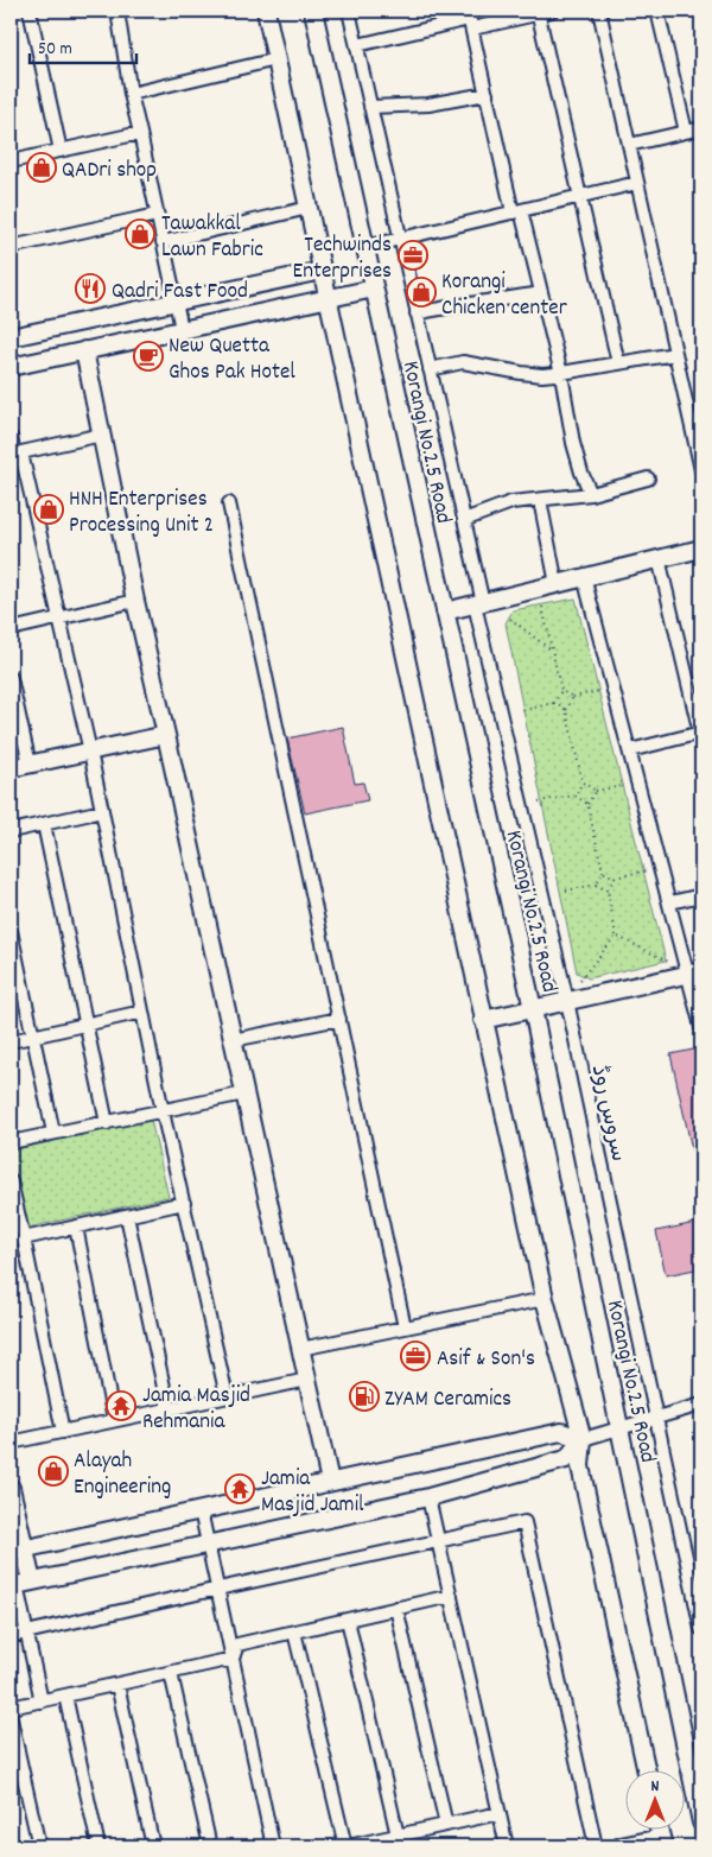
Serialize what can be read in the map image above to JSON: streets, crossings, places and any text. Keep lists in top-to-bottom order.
{
  "streets": {
    "street": ["Korangi No.2.5 Road", "سروس روڈ"]
  },
  "places": {
    "shop": [
      "QADri shop",
      "Tawakkal Lawn Fabric",
      "Korangi Chicken center",
      "HNH Enterprises Processing Unit 2",
      "Alayah Engineering"
    ],
    "office": ["Techwinds Enterprises", "Asif & Son's"],
    "restaurant": ["Qadri Fast Food"],
    "cafe": ["New Quetta Ghos Pak Hotel"],
    "fuel station": ["ZYAM Ceramics"],
    "temple": ["Jamia Masjid Rehmania", "Jamia Masjid Jamil"]
  },
  "scale_bar": "50 m",
  "north": "top"
}
